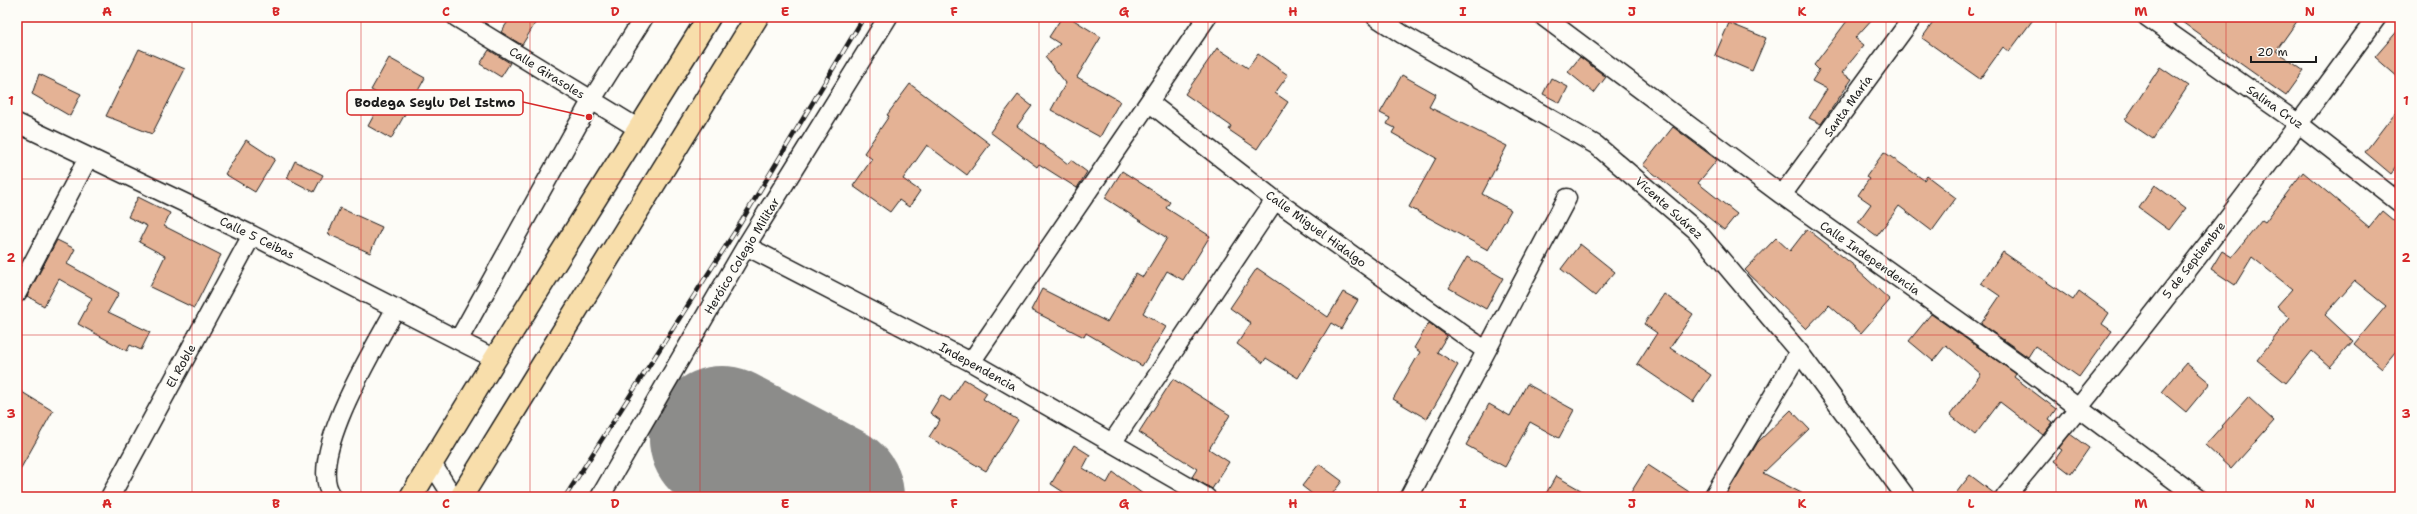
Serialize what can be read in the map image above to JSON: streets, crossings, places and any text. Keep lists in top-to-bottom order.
{
  "streets": {
    "street": [
      "Calle Girasoles",
      "Santa María",
      "Salina Cruz",
      "Vicente Suárez",
      "Calle Miguel Hidalgo",
      "Calle 5 Ceibas",
      "Heróico Colegio Militar",
      "Calle Independencia",
      "5 de Septiembre",
      "El Roble",
      "Independencia"
    ]
  },
  "crossings": [
    ["Santa María", "Calle Independencia"],
    ["Salina Cruz", "5 de Septiembre"],
    ["Calle 5 Ceibas", "El Roble"],
    ["Heróico Colegio Militar", "Independencia"],
    ["Calle Independencia", "5 de Septiembre"]
  ],
  "places": ["Bodega Seylu Del Istmo"],
  "scale_bar": "20 m",
  "grid": {
    "columns": [
      "A",
      "B",
      "C",
      "D",
      "E",
      "F",
      "G",
      "H",
      "I",
      "J",
      "K",
      "L",
      "M",
      "N"
    ],
    "rows": ["1", "2", "3"]
  }
}
